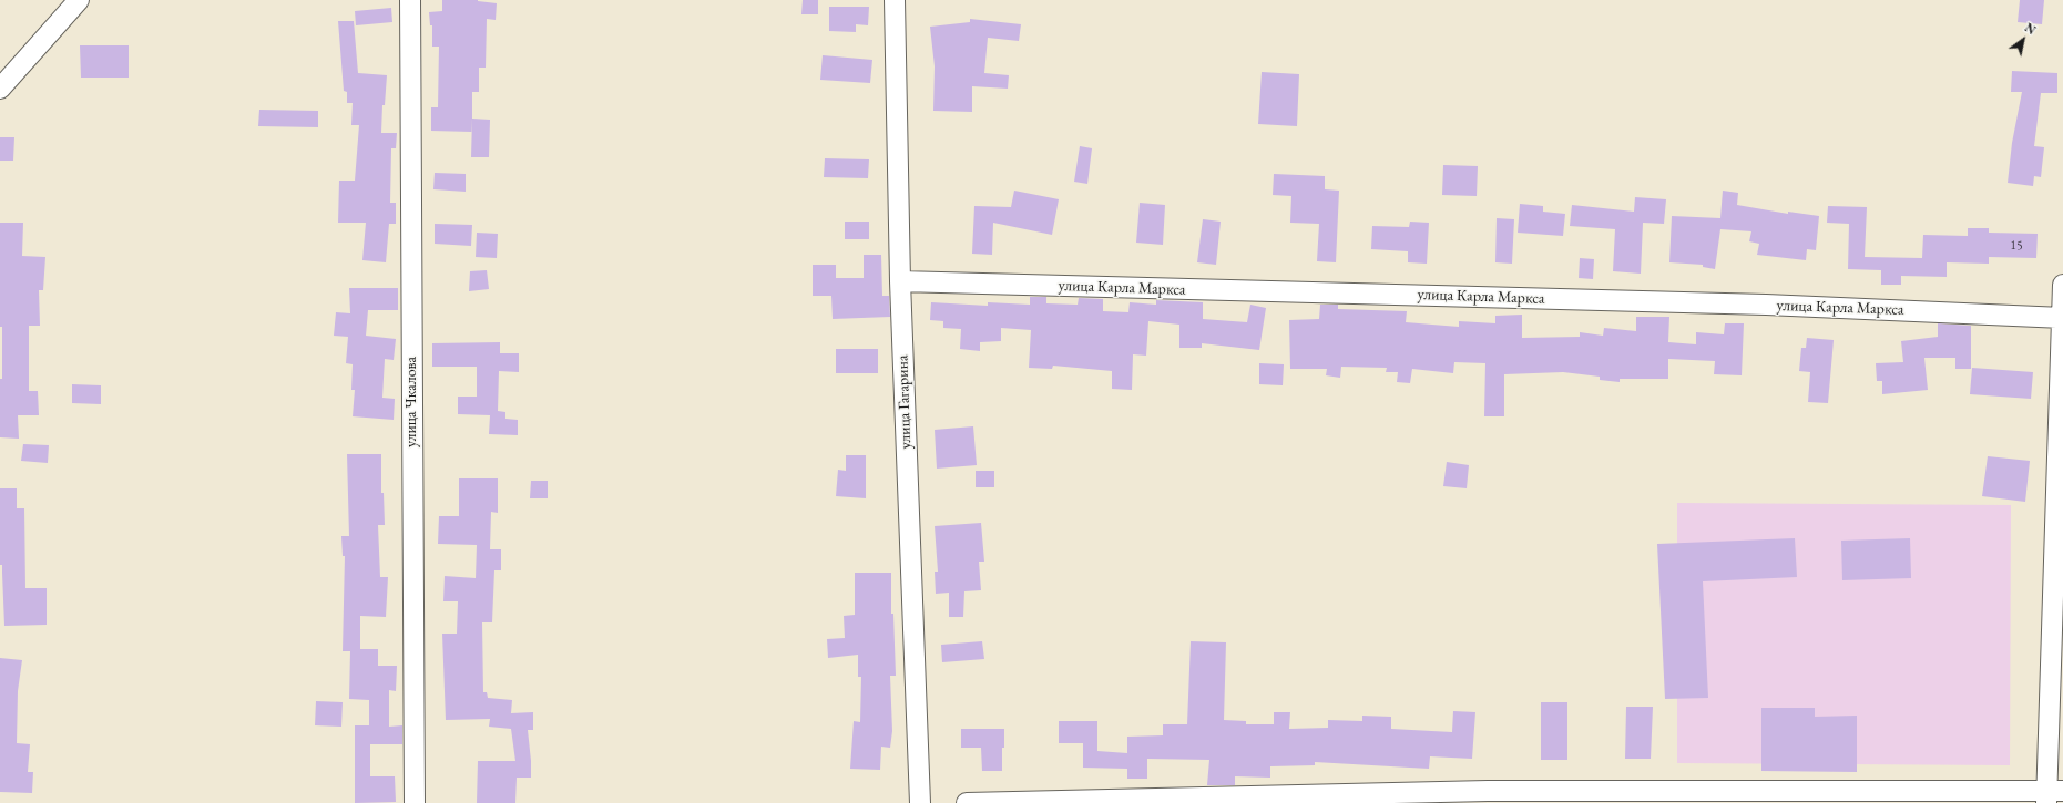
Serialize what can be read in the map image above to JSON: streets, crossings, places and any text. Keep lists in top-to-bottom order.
{
  "streets": {
    "street": ["улица Карла Маркса", "улица Чкалова", "улица Гагарина"]
  },
  "crossings": [
    ["улица Карла Маркса", "улица Гагарина"]
  ],
  "house_numbers": ["15"],
  "north": "top right"
}
